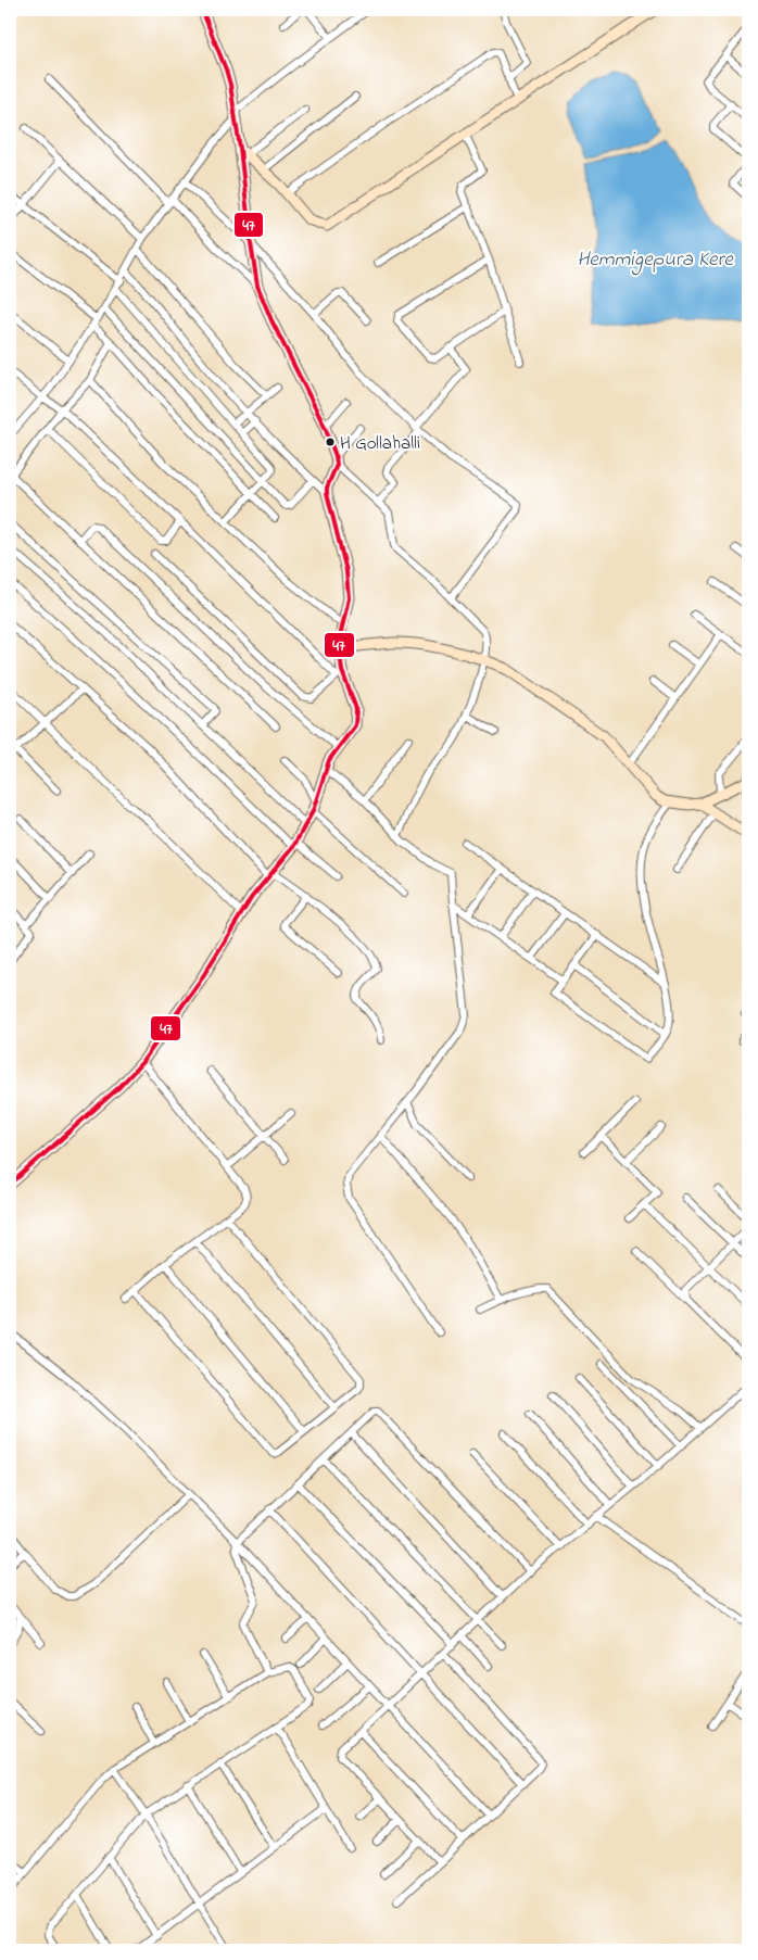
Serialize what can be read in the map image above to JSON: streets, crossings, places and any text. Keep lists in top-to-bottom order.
{
  "water": ["Hemmigepura Kere"],
  "places": ["H Gollahalli"],
  "lines": ["transit line 47"]
}
